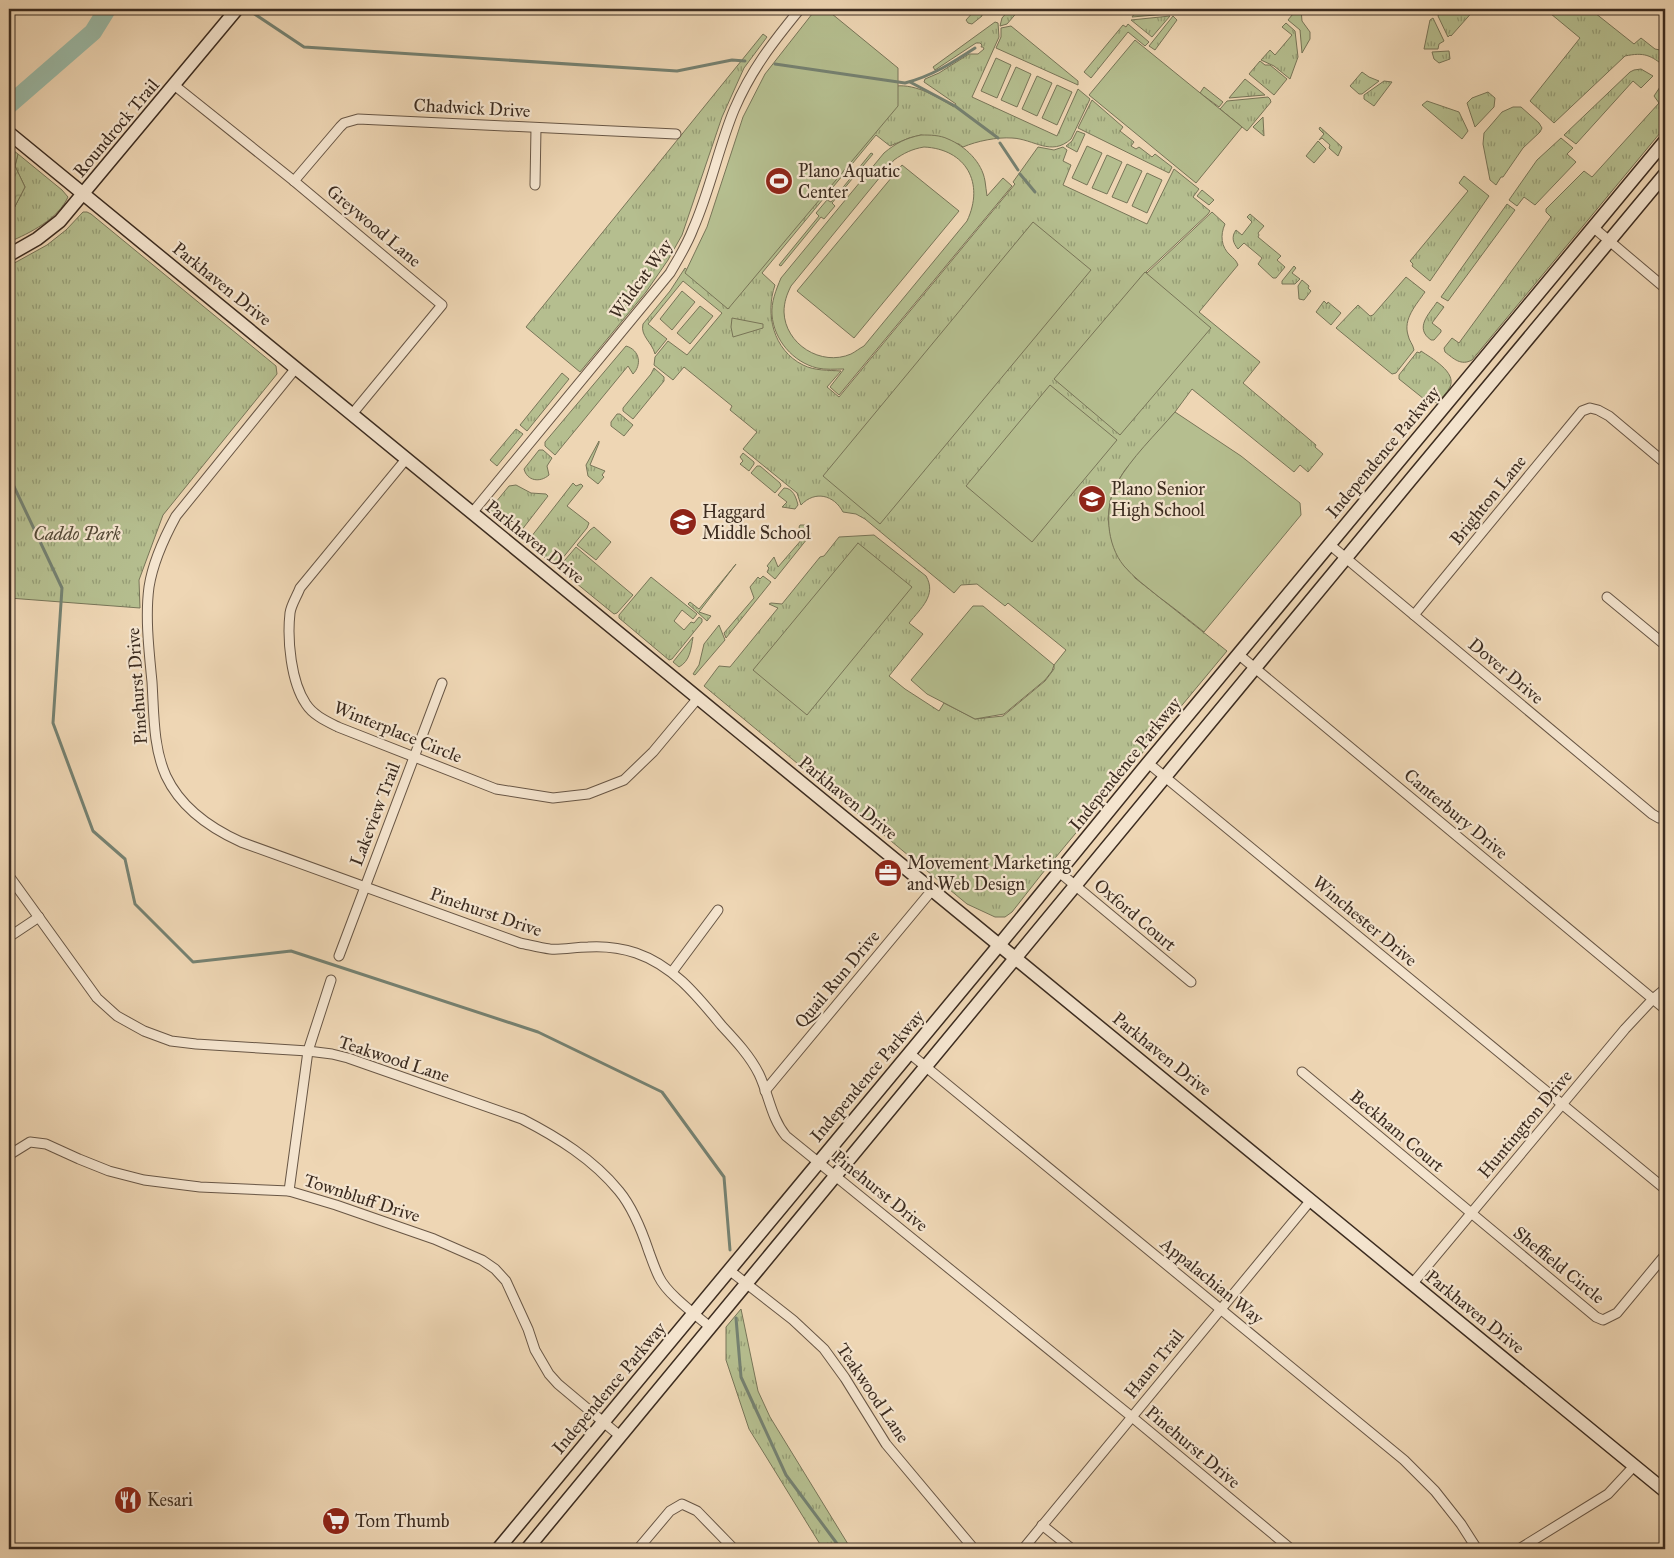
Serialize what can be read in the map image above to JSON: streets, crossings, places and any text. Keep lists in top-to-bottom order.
{
  "streets": {
    "main road": ["Roundrock Trail", "Parkhaven Drive", "Independence Parkway"],
    "street": [
      "Chadwick Drive",
      "Greywood Lane",
      "Wildcat Way",
      "Brighton Lane",
      "Dover Drive",
      "Pinehurst Drive",
      "Winterplace Circle",
      "Lakeview Trail",
      "Canterbury Drive",
      "Oxford Court",
      "Winchester Drive",
      "Quail Run Drive",
      "Teakwood Lane",
      "Huntington Drive",
      "Beckham Court",
      "Townbluff Drive",
      "Sheffield Circle",
      "Appalachian Way",
      "Haun Trail"
    ]
  },
  "crossings": [
    ["Chadwick Drive", "Greywood Lane"],
    ["Roundrock Trail", "Greywood Lane"],
    ["Roundrock Trail", "Parkhaven Drive"],
    ["Greywood Lane", "Parkhaven Drive"],
    ["Wildcat Way", "Parkhaven Drive"],
    ["Parkhaven Drive", "Independence Parkway"],
    ["Parkhaven Drive", "Pinehurst Drive"],
    ["Parkhaven Drive", "Winterplace Circle"],
    ["Parkhaven Drive", "Quail Run Drive"],
    ["Parkhaven Drive", "Huntington Drive"],
    ["Parkhaven Drive", "Haun Trail"],
    ["Independence Parkway", "Dover Drive"],
    ["Independence Parkway", "Pinehurst Drive"],
    ["Independence Parkway", "Canterbury Drive"],
    ["Independence Parkway", "Oxford Court"],
    ["Independence Parkway", "Winchester Drive"],
    ["Independence Parkway", "Teakwood Lane"],
    ["Independence Parkway", "Townbluff Drive"],
    ["Independence Parkway", "Appalachian Way"],
    ["Brighton Lane", "Dover Drive"],
    ["Pinehurst Drive", "Lakeview Trail"],
    ["Pinehurst Drive", "Quail Run Drive"],
    ["Pinehurst Drive", "Haun Trail"],
    ["Winterplace Circle", "Lakeview Trail"],
    ["Canterbury Drive", "Huntington Drive"],
    ["Winchester Drive", "Huntington Drive"],
    ["Huntington Drive", "Beckham Court"],
    ["Huntington Drive", "Sheffield Circle"],
    ["Beckham Court", "Sheffield Circle"],
    ["Appalachian Way", "Haun Trail"]
  ],
  "parks": ["Caddo Park"],
  "places": {
    "sports": ["Plano Aquatic Center"],
    "school or university": ["Plano Senior High School", "Haggard Middle School"],
    "office": ["Movement Marketing and Web Design"],
    "restaurant": ["Kesari"],
    "supermarket": ["Tom Thumb"]
  }
}
